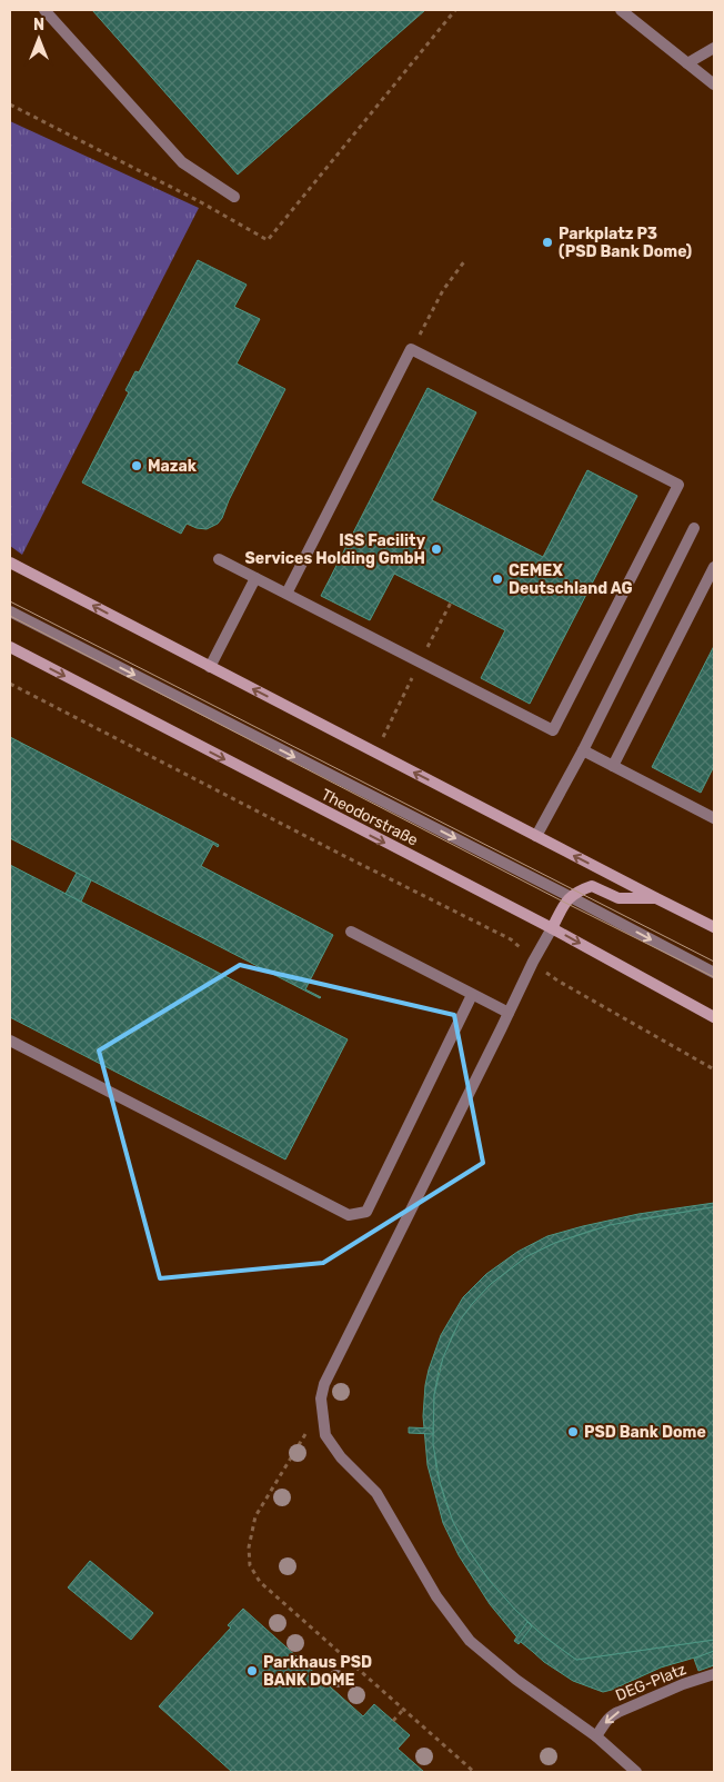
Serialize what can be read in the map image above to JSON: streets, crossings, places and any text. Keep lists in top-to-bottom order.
{
  "streets": {
    "main road": ["Theodorstraße"],
    "street": ["DEG-Platz"]
  },
  "one_way": ["DEG-Platz"],
  "places": [
    "Parkplatz P3 (PSD Bank Dome)",
    "Mazak",
    "ISS Facility Services Holding GmbH",
    "CEMEX Deutschland AG",
    "PSD Bank Dome",
    "Parkhaus PSD BANK DOME"
  ],
  "north": "top"
}
